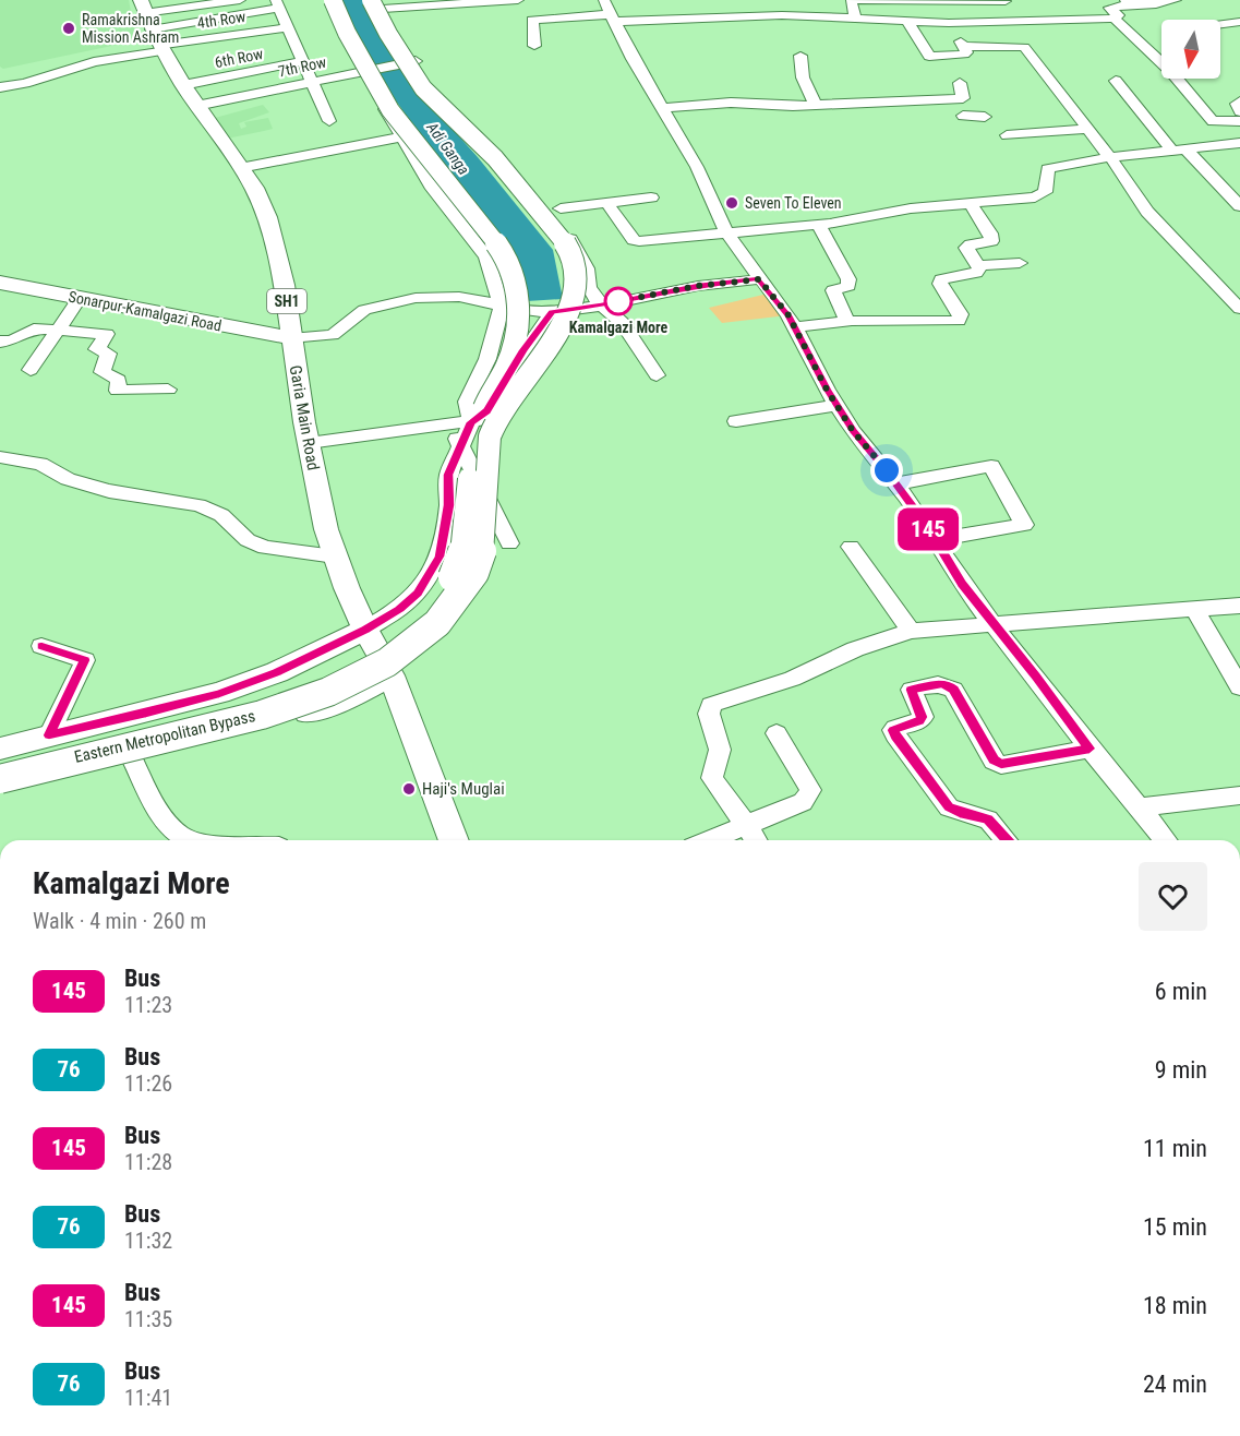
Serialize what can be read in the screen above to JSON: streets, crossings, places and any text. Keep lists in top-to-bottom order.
{
  "streets": {
    "main road": [
      "SH1",
      "Sonarpur-Kamalgazi Road",
      "Garia Main Road",
      "Eastern Metropolitan Bypass"
    ],
    "street": ["4th Row", "6th Row", "7th Row"]
  },
  "crossings": [
    ["4th Row", "Garia Main Road"],
    ["6th Row", "Garia Main Road"],
    ["7th Row", "Garia Main Road"],
    ["Sonarpur-Kamalgazi Road", "Garia Main Road"]
  ],
  "water": ["Adi Ganga"],
  "places": [
    "Ramakrishna Mission Ashram",
    "Seven To Eleven",
    "Kamalgazi More",
    "Haji's Muglai"
  ],
  "lines": ["bus line 145"],
  "north": "bottom",
  "page": {
    "on_map": "145",
    "heading": ["Kamalgazi More", "Walk · 4 min · 260 m"],
    "list": [
      {
        "mark": "145",
        "name": "Bus",
        "note": "11:23",
        "value": "6 min"
      },
      {
        "mark": "76",
        "name": "Bus",
        "note": "11:26",
        "value": "9 min"
      },
      {
        "mark": "145",
        "name": "Bus",
        "note": "11:28",
        "value": "11 min"
      },
      {
        "mark": "76",
        "name": "Bus",
        "note": "11:32",
        "value": "15 min"
      },
      {
        "mark": "145",
        "name": "Bus",
        "note": "11:35",
        "value": "18 min"
      },
      {
        "mark": "76",
        "name": "Bus",
        "note": "11:41",
        "value": "24 min"
      }
    ]
  }
}
